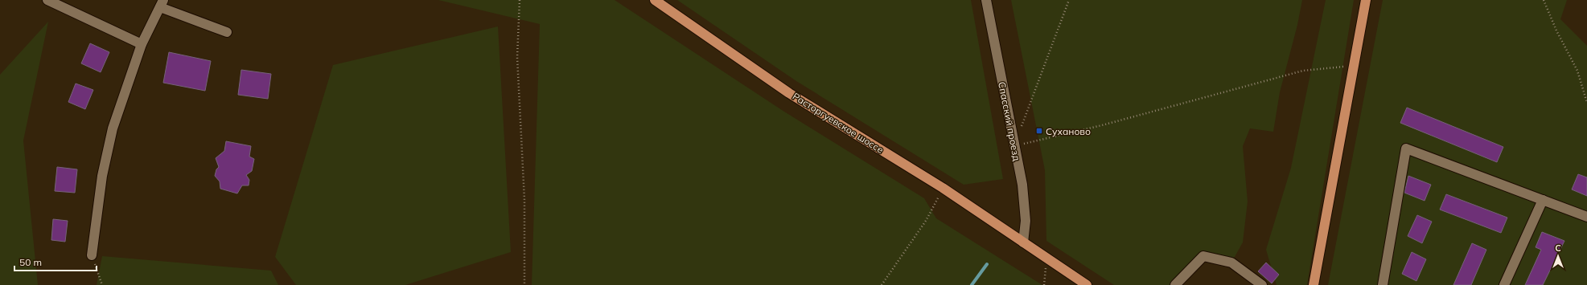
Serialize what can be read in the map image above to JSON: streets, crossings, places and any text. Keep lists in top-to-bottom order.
{
  "streets": {
    "main road": ["Расторгуевское шоссе"],
    "street": ["Спасский проезд"]
  },
  "crossings": [
    ["Спасский проезд", "Расторгуевское шоссе"]
  ],
  "places": {
    "transit": ["Суханово"]
  },
  "scale_bar": "50 m",
  "north": "top"
}
